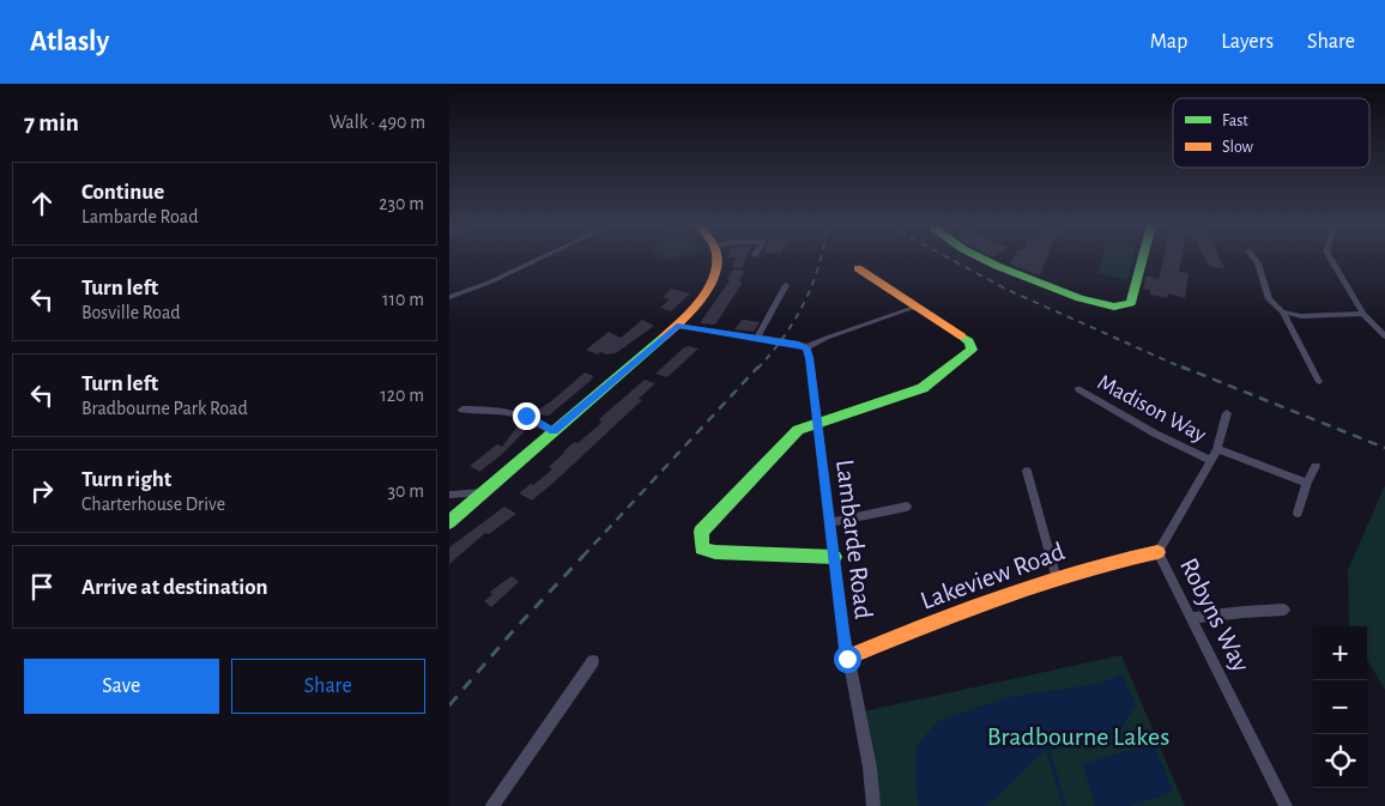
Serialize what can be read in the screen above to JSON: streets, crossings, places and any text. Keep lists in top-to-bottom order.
{
  "streets": {
    "street": [
      "Madison Way",
      "Lambarde Road",
      "Lakeview Road",
      "Robyns Way"
    ]
  },
  "crossings": [
    ["Madison Way", "Robyns Way"],
    ["Lambarde Road", "Lakeview Road"],
    ["Lakeview Road", "Robyns Way"]
  ],
  "parks": ["Bradbourne Lakes"],
  "legend": ["Fast", "Slow"],
  "page": {
    "header": "Atlasly",
    "nav": ["Map", "Layers", "Share"],
    "heading": ["7 min", "Walk · 490 m"],
    "list": [
      ["Continue", "Lambarde Road", "230 m"],
      ["Turn left", "Bosville Road", "110 m"],
      ["Turn left", "Bradbourne Park Road", "120 m"],
      ["Turn right", "Charterhouse Drive", "30 m"],
      "Arrive at destination"
    ],
    "map_buttons": ["+", "−"],
    "buttons": ["Save", "Share"]
  }
}
